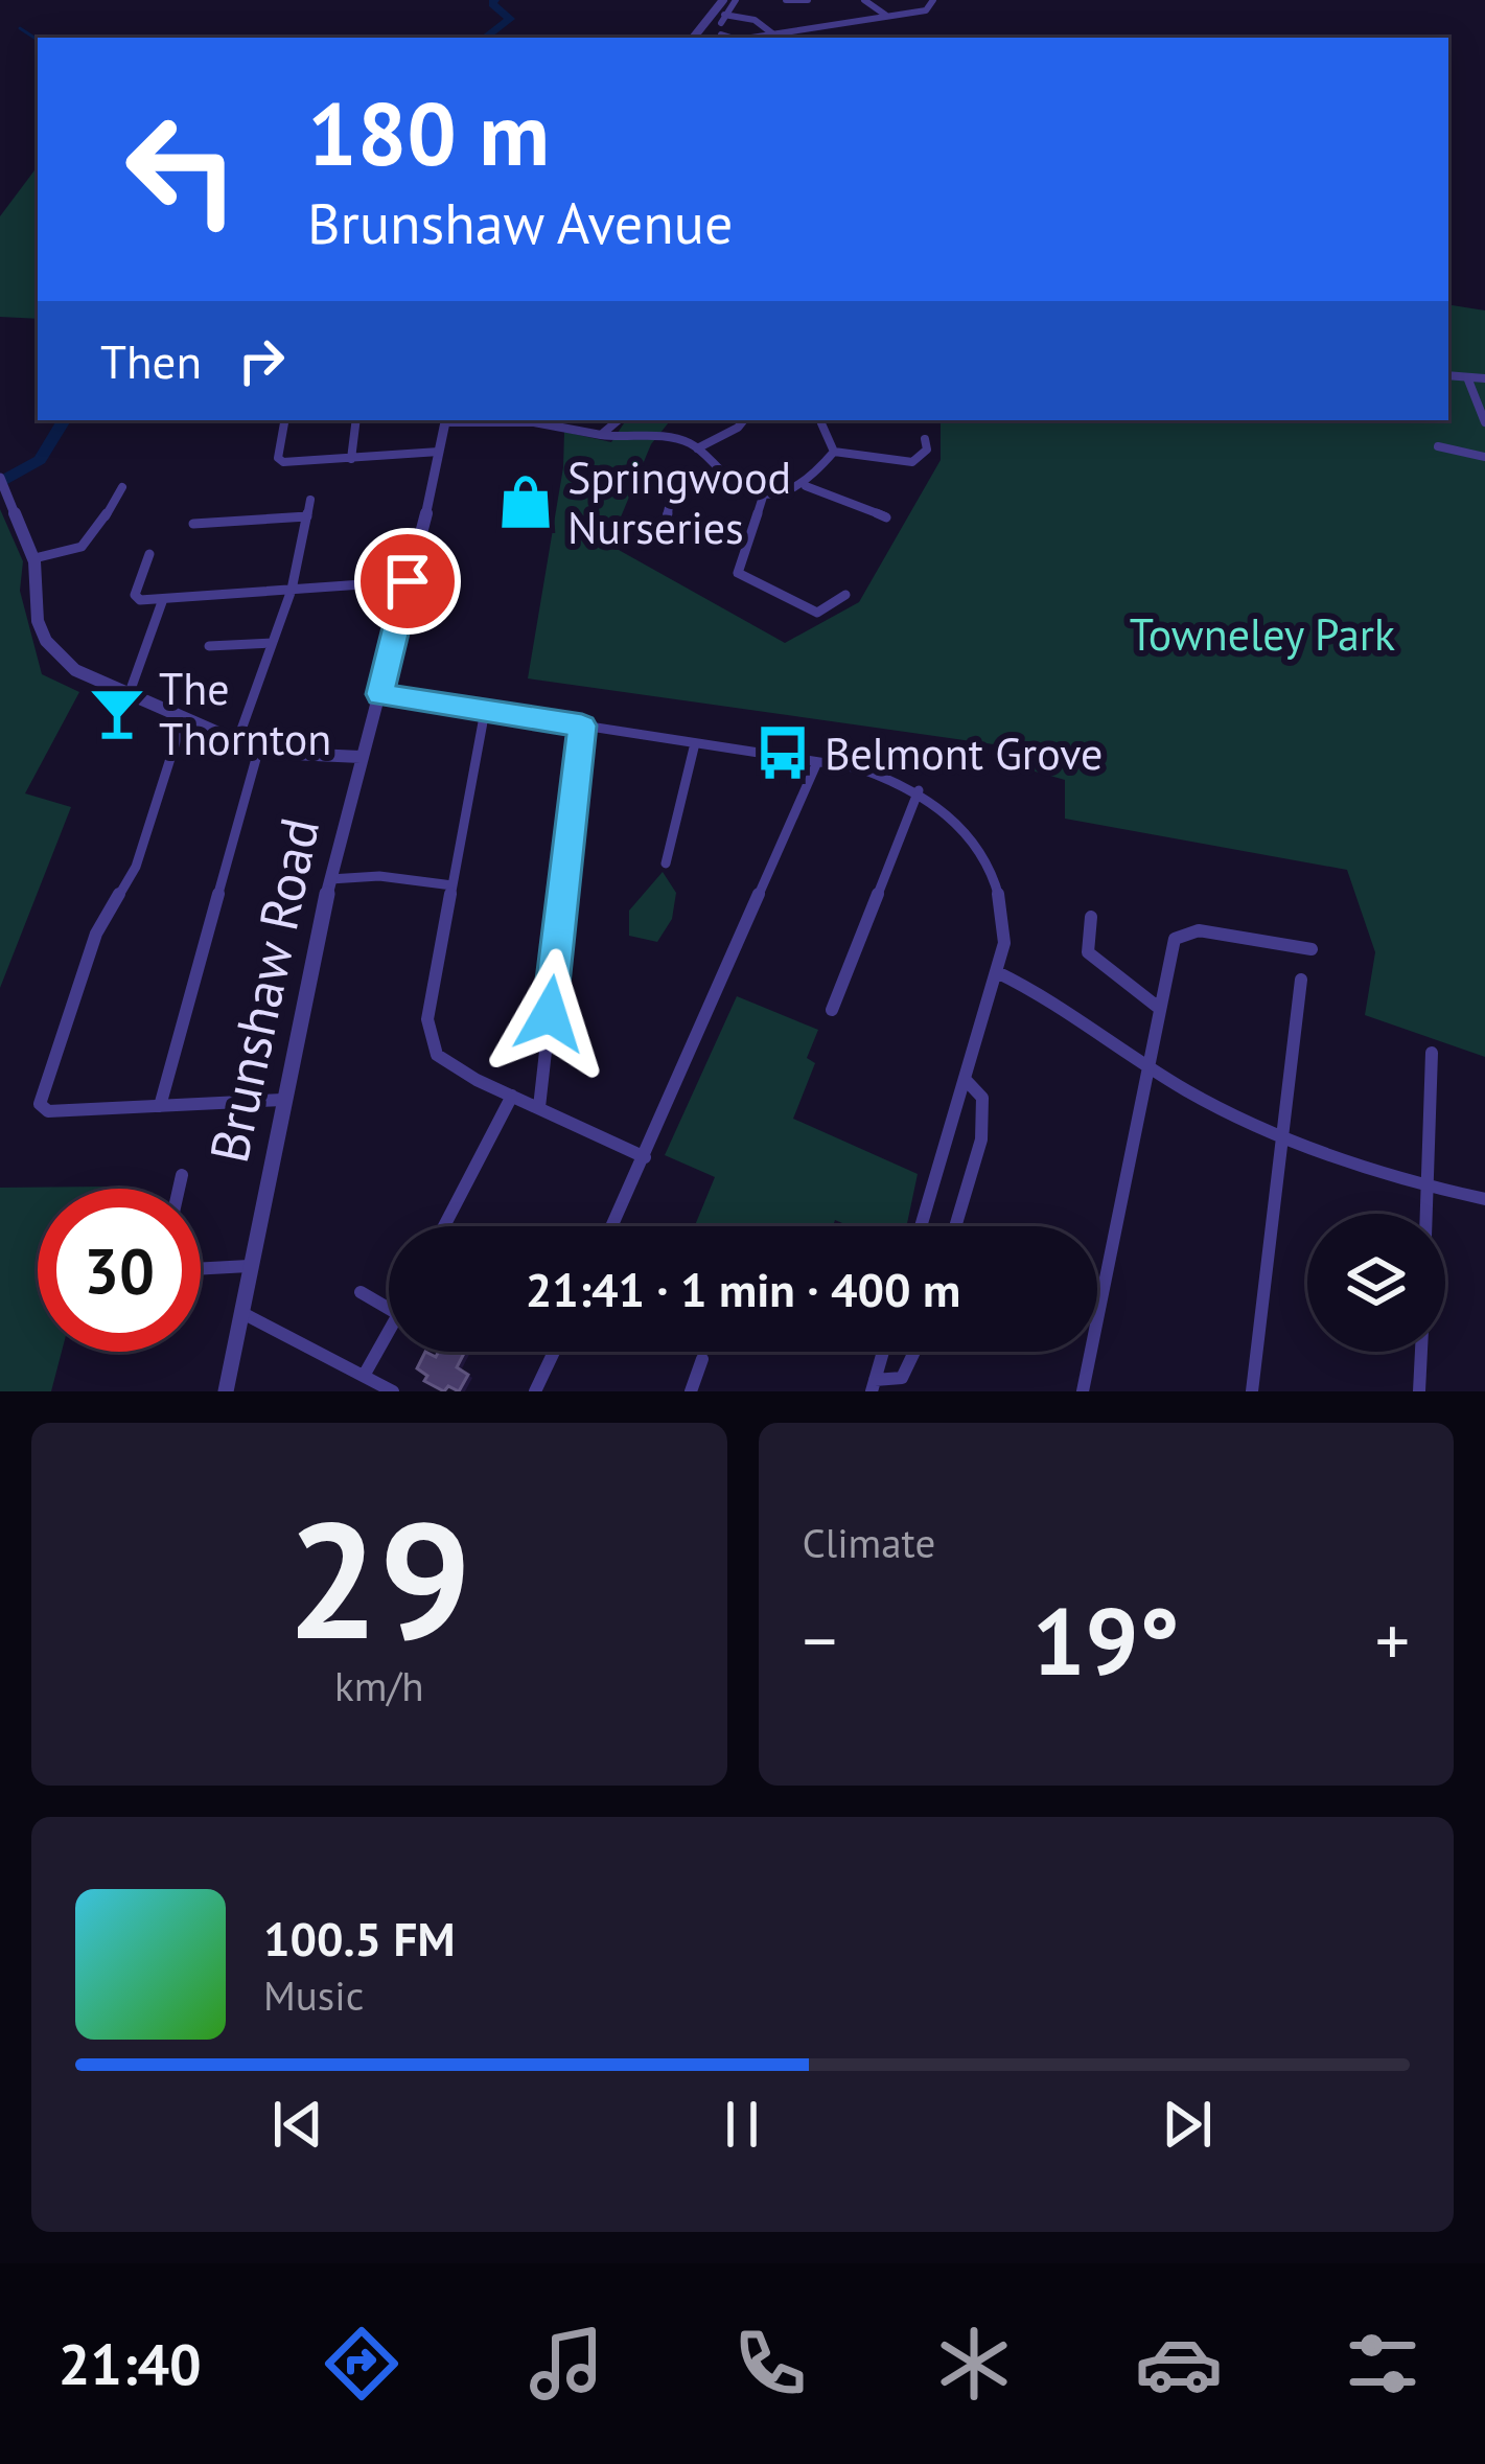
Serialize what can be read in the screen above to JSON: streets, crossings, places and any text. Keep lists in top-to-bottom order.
{
  "streets": {
    "street": ["Brunshaw Road"]
  },
  "parks": ["Towneley Park"],
  "places": {
    "shop": ["Springwood Nurseries"],
    "bar": ["The Thornton"],
    "bus stop": ["Belmont Grove"]
  },
  "page": {
    "turn": ["180 m", "Brunshaw Avenue"],
    "then": "Then",
    "limit": "30",
    "trip": "21:41 · 1 min · 400 m",
    "tile": [
      ["29", "km/h"],
      "Climate"
    ],
    "heat": ["−", "19°", "+"],
    "song": ["100.5 FM", "Music"],
    "tabs": "21:40"
  }
}
